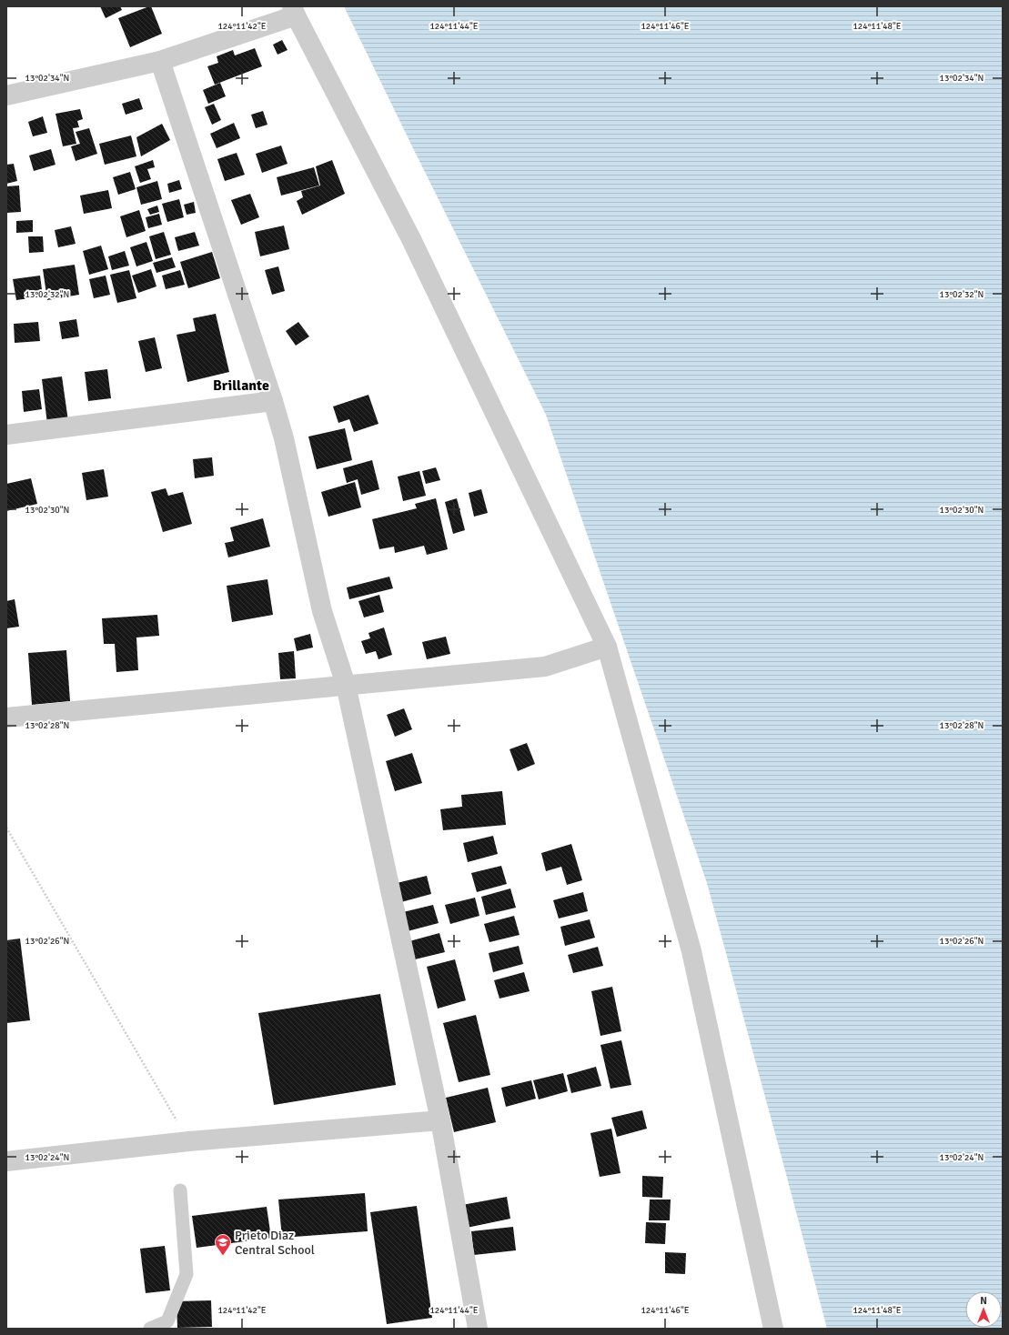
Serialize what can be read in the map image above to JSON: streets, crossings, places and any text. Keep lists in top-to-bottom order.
{
  "districts": ["Brillante"],
  "places": {
    "school or university": ["Prieto Diaz Central School"]
  },
  "north": "top",
  "coordinates": [
    "124°11'42\"E",
    "124°11'44\"E",
    "124°11'46\"E",
    "124°11'48\"E",
    "13°02'34\"N",
    "13°02'32\"N",
    "13°02'30\"N",
    "13°02'28\"N",
    "13°02'26\"N",
    "13°02'24\"N"
  ]
}
